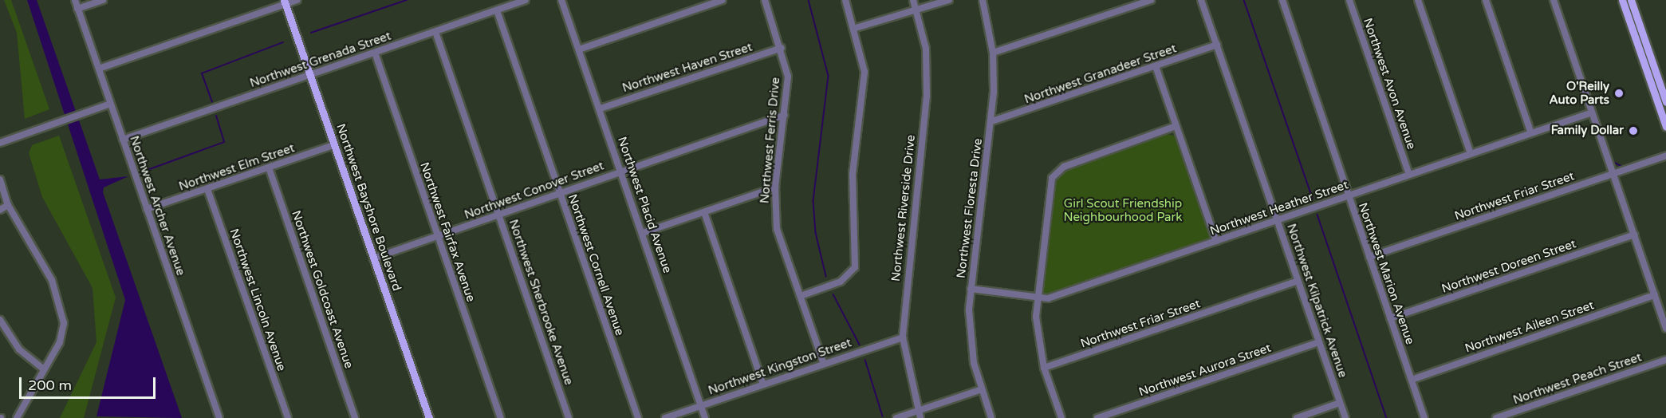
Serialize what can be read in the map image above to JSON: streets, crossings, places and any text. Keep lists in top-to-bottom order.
{
  "streets": {
    "main road": ["Northwest Bayshore Boulevard"],
    "street": [
      "Northwest Grenada Street",
      "Northwest Haven Street",
      "Northwest Granadeer Street",
      "Northwest Avon Avenue",
      "Northwest Ferris Drive",
      "Northwest Elm Street",
      "Northwest Conover Street",
      "Northwest Friar Street",
      "Northwest Placid Avenue",
      "Northwest Archer Avenue",
      "Northwest Riverside Drive",
      "Northwest Floresta Drive",
      "Northwest Heather Street",
      "Northwest Fairfax Avenue",
      "Northwest Cornell Avenue",
      "Northwest Doreen Street",
      "Northwest Marion Avenue",
      "Northwest Goldcoast Avenue",
      "Northwest Lincoln Avenue",
      "Northwest Kilpatrick Avenue",
      "Northwest Sherbrooke Avenue",
      "Northwest Aileen Street",
      "Northwest Kingston Street",
      "Northwest Aurora Street",
      "Northwest Peach Street"
    ]
  },
  "crossings": [
    ["Northwest Grenada Street", "Northwest Archer Avenue"],
    ["Northwest Grenada Street", "Northwest Bayshore Boulevard"],
    ["Northwest Grenada Street", "Northwest Fairfax Avenue"],
    ["Northwest Grenada Street", "Northwest Cornell Avenue"],
    ["Northwest Grenada Street", "Northwest Sherbrooke Avenue"],
    ["Northwest Haven Street", "Northwest Ferris Drive"],
    ["Northwest Haven Street", "Northwest Placid Avenue"],
    ["Northwest Granadeer Street", "Northwest Floresta Drive"],
    ["Northwest Granadeer Street", "Northwest Kilpatrick Avenue"],
    ["Northwest Avon Avenue", "Northwest Heather Street"],
    ["Northwest Ferris Drive", "Northwest Conover Street"],
    ["Northwest Ferris Drive", "Northwest Kingston Street"],
    ["Northwest Elm Street", "Northwest Archer Avenue"],
    ["Northwest Elm Street", "Northwest Bayshore Boulevard"],
    ["Northwest Elm Street", "Northwest Goldcoast Avenue"],
    ["Northwest Elm Street", "Northwest Lincoln Avenue"],
    ["Northwest Conover Street", "Northwest Placid Avenue"],
    ["Northwest Conover Street", "Northwest Bayshore Boulevard"],
    ["Northwest Conover Street", "Northwest Fairfax Avenue"],
    ["Northwest Conover Street", "Northwest Cornell Avenue"],
    ["Northwest Conover Street", "Northwest Sherbrooke Avenue"],
    ["Northwest Friar Street", "Northwest Marion Avenue"],
    ["Northwest Friar Street", "Northwest Kilpatrick Avenue"],
    ["Northwest Placid Avenue", "Northwest Kingston Street"],
    ["Northwest Riverside Drive", "Northwest Kingston Street"],
    ["Northwest Floresta Drive", "Northwest Heather Street"],
    ["Northwest Heather Street", "Northwest Marion Avenue"],
    ["Northwest Heather Street", "Northwest Kilpatrick Avenue"],
    ["Northwest Doreen Street", "Northwest Marion Avenue"],
    ["Northwest Marion Avenue", "Northwest Aileen Street"],
    ["Northwest Kilpatrick Avenue", "Northwest Aurora Street"]
  ],
  "parks": ["Girl Scout Friendship Neighbourhood Park"],
  "places": ["O'Reilly Auto Parts", "Family Dollar"],
  "scale_bar": "200 m"
}
